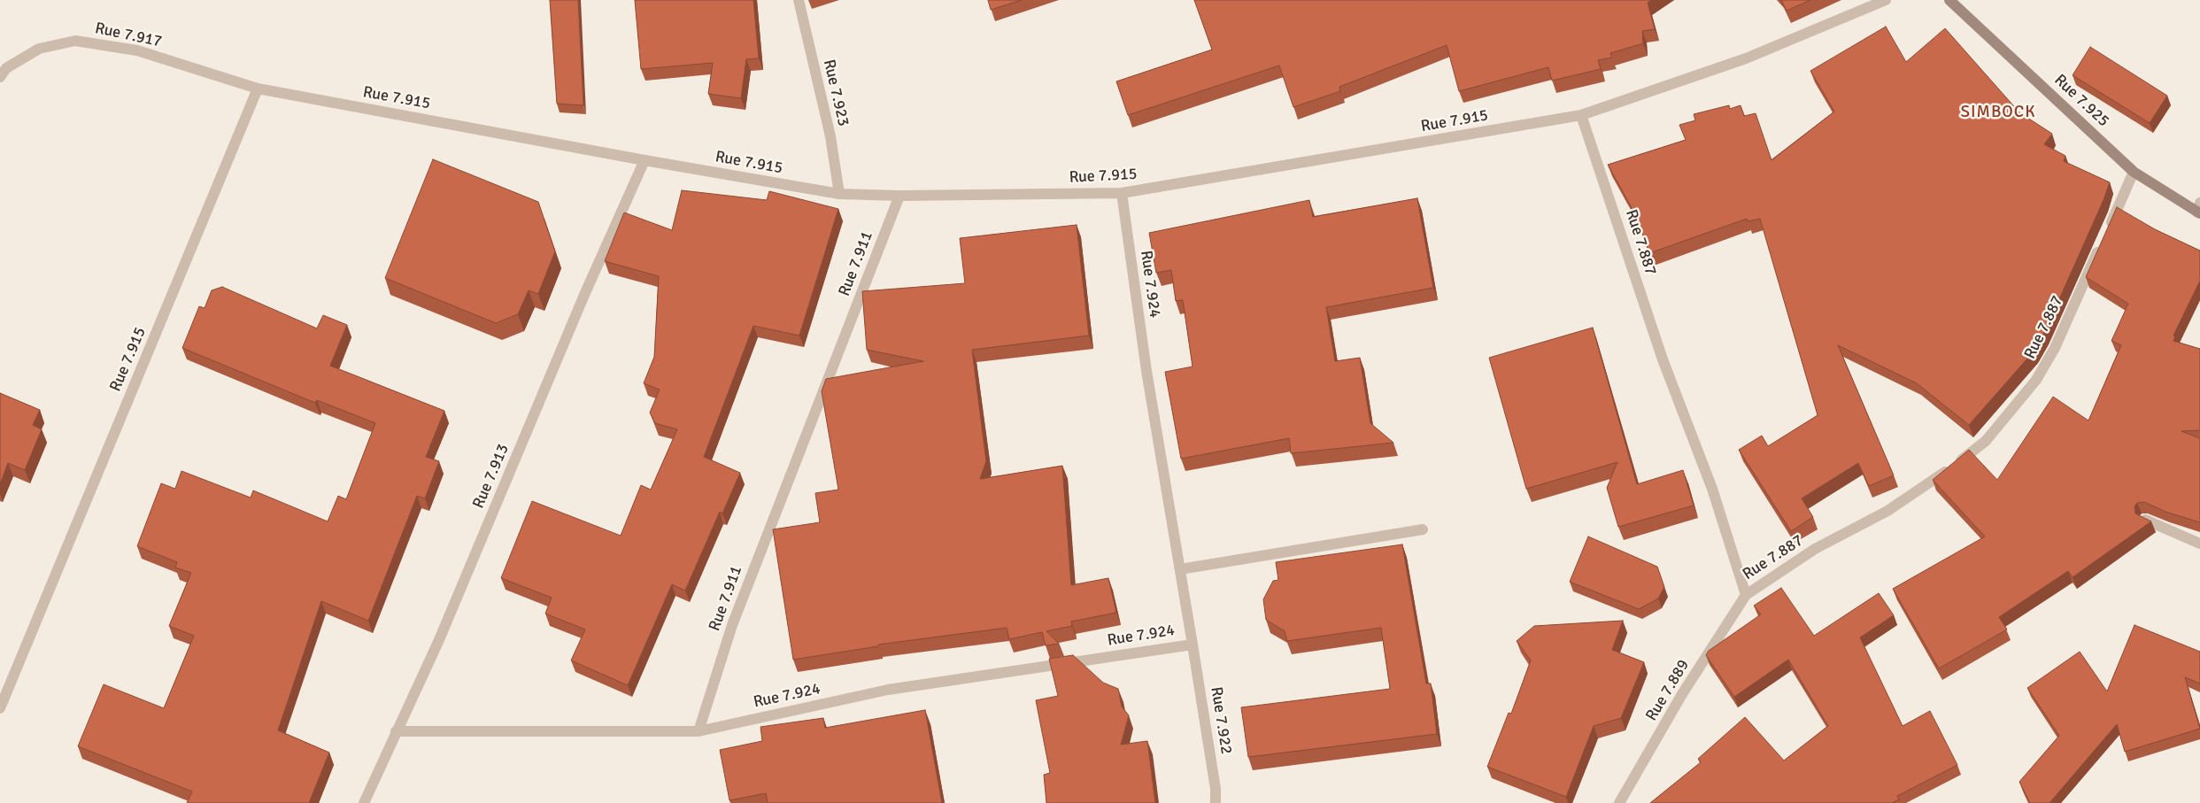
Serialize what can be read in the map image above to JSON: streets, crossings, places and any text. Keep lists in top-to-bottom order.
{
  "streets": {
    "street": [
      "Rue 7.917",
      "Rue 7.923",
      "Rue 7.915",
      "Rue 7.925",
      "Rue 7.887",
      "Rue 7.911",
      "Rue 7.924",
      "Rue 7.913",
      "Rue 7.889",
      "Rue 7.922"
    ]
  },
  "crossings": [
    ["Rue 7.917", "Rue 7.915"],
    ["Rue 7.923", "Rue 7.915"],
    ["Rue 7.915", "Rue 7.887"],
    ["Rue 7.915", "Rue 7.911"],
    ["Rue 7.915", "Rue 7.924"],
    ["Rue 7.915", "Rue 7.913"],
    ["Rue 7.925", "Rue 7.887"],
    ["Rue 7.887", "Rue 7.889"],
    ["Rue 7.911", "Rue 7.924"],
    ["Rue 7.924", "Rue 7.922"]
  ],
  "districts": ["SIMBOCK"]
}
